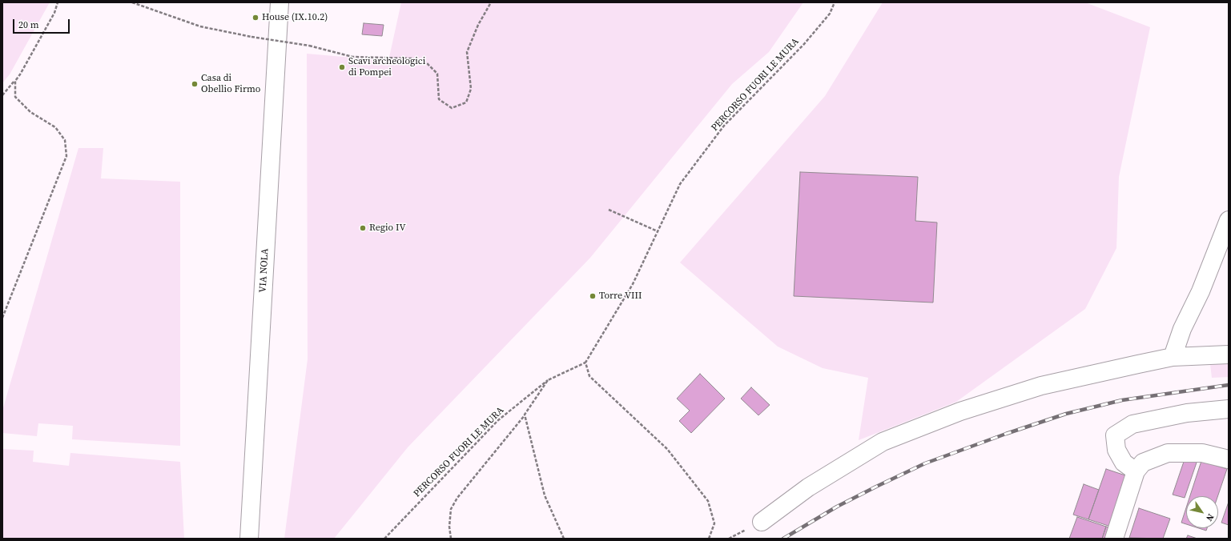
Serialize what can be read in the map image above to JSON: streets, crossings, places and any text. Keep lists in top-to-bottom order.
{
  "streets": {
    "street": ["VIA NOLA"],
    "path": ["PERCORSO FUORI LE MURA"]
  },
  "places": [
    "House (IX.10.2)",
    "Scavi archeologici di Pompei",
    "Casa di Obellio Firmo",
    "Regio IV",
    "Torre VIII"
  ],
  "scale_bar": "20 m",
  "north": "bottom right"
}
